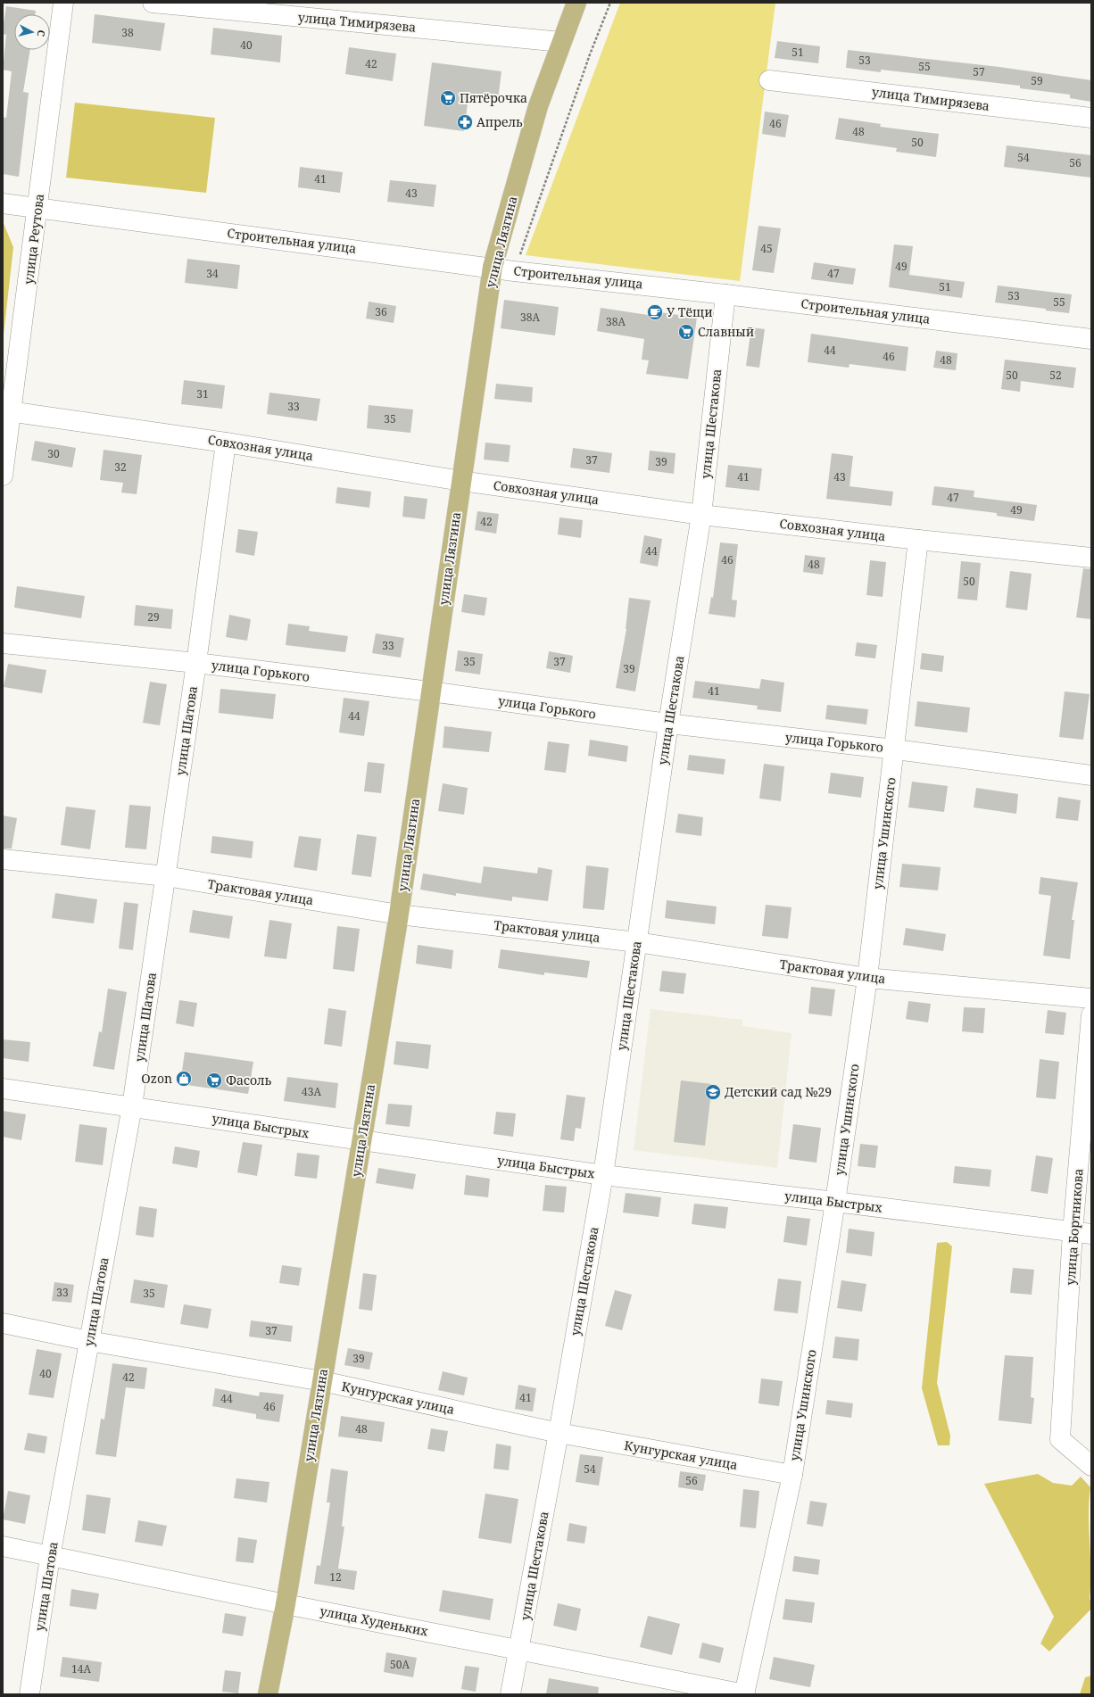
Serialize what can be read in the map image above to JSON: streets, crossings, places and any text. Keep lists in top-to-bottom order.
{
  "streets": {
    "main road": ["улица Лязгина"],
    "street": [
      "улица Тимирязева",
      "улица Реутова",
      "Строительная улица",
      "улица Шестакова",
      "Совхозная улица",
      "улица Горького",
      "улица Шатова",
      "улица Ушинского",
      "Трактовая улица",
      "улица Быстрых",
      "улица Бортникова",
      "Кунгурская улица",
      "улица Худеньких"
    ]
  },
  "crossings": [
    ["улица Тимирязева", "улица Лязгина"],
    ["улица Реутова", "Строительная улица"],
    ["улица Реутова", "Совхозная улица"],
    ["Строительная улица", "улица Лязгина"],
    ["Строительная улица", "улица Шестакова"],
    ["улица Лязгина", "Совхозная улица"],
    ["улица Лязгина", "улица Горького"],
    ["улица Лязгина", "Трактовая улица"],
    ["улица Лязгина", "улица Быстрых"],
    ["улица Лязгина", "Кунгурская улица"],
    ["улица Лязгина", "улица Худеньких"],
    ["улица Шестакова", "Совхозная улица"],
    ["улица Шестакова", "улица Горького"],
    ["улица Шестакова", "Трактовая улица"],
    ["улица Шестакова", "улица Быстрых"],
    ["улица Шестакова", "Кунгурская улица"],
    ["улица Шестакова", "улица Худеньких"],
    ["Совхозная улица", "улица Шатова"],
    ["Совхозная улица", "улица Ушинского"],
    ["улица Горького", "улица Шатова"],
    ["улица Горького", "улица Ушинского"],
    ["улица Шатова", "Трактовая улица"],
    ["улица Шатова", "улица Быстрых"],
    ["улица Шатова", "Кунгурская улица"],
    ["улица Шатова", "улица Худеньких"],
    ["улица Ушинского", "Трактовая улица"],
    ["улица Ушинского", "улица Быстрых"],
    ["улица Ушинского", "Кунгурская улица"],
    ["улица Ушинского", "улица Худеньких"],
    ["улица Быстрых", "улица Бортникова"]
  ],
  "places": {
    "supermarket": ["Пятёрочка", "Славный", "Фасоль"],
    "pharmacy": ["Апрель"],
    "cafe": ["У Тёщи"],
    "shop": ["Ozon"],
    "school or university": ["Детский сад №29"]
  },
  "house_numbers": [
    "38",
    "40",
    "51",
    "53",
    "42",
    "55",
    "57",
    "59",
    "46",
    "48",
    "50",
    "54",
    "56",
    "41",
    "43",
    "45",
    "49",
    "34",
    "47",
    "51",
    "53",
    "55",
    "36",
    "38А",
    "38А",
    "44",
    "46",
    "48",
    "50",
    "52",
    "31",
    "33",
    "35",
    "30",
    "37",
    "39",
    "32",
    "41",
    "43",
    "47",
    "49",
    "42",
    "44",
    "46",
    "48",
    "50",
    "29",
    "33",
    "35",
    "37",
    "39",
    "41",
    "44",
    "43А",
    "33",
    "35",
    "37",
    "39",
    "40",
    "42",
    "41",
    "44",
    "46",
    "48",
    "54",
    "56",
    "12",
    "50А",
    "14А"
  ],
  "north": "right"
}
